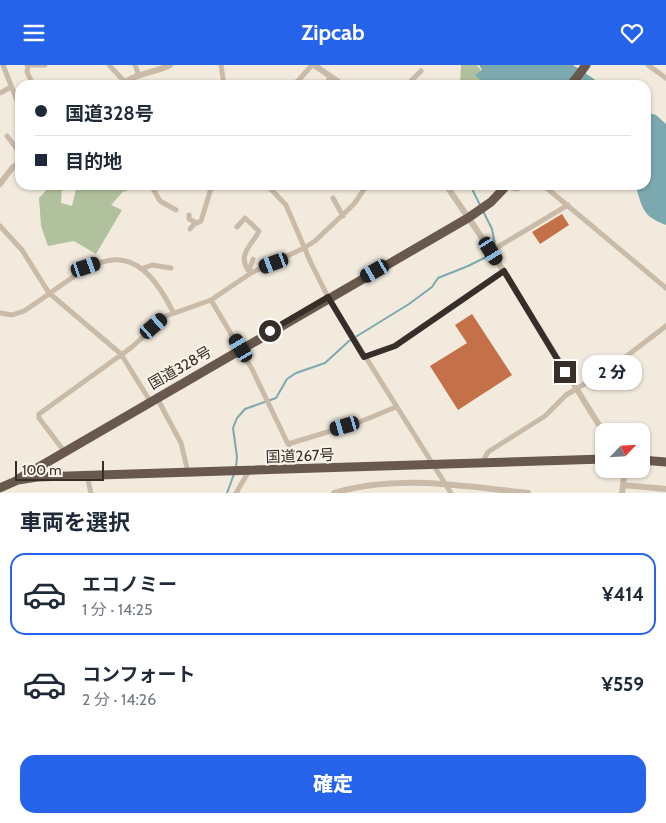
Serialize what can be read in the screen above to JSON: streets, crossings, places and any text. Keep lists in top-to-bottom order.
{
  "streets": {
    "highway": ["国道328号", "国道267号"]
  },
  "crossings": [
    ["国道328号", "国道267号"]
  ],
  "scale_bar": "100 m",
  "north": "top right",
  "page": {
    "header": "Zipcab",
    "banner": ["国道328号", "目的地"],
    "bubble": "2 分",
    "scale": "100 m",
    "heading": "車両を選択",
    "list": [
      {
        "name": "エコノミー",
        "note": "1 分 · 14:25",
        "value": "¥414"
      },
      {
        "name": "コンフォート",
        "note": "2 分 · 14:26",
        "value": "¥559"
      }
    ],
    "buttons": "確定"
  }
}
